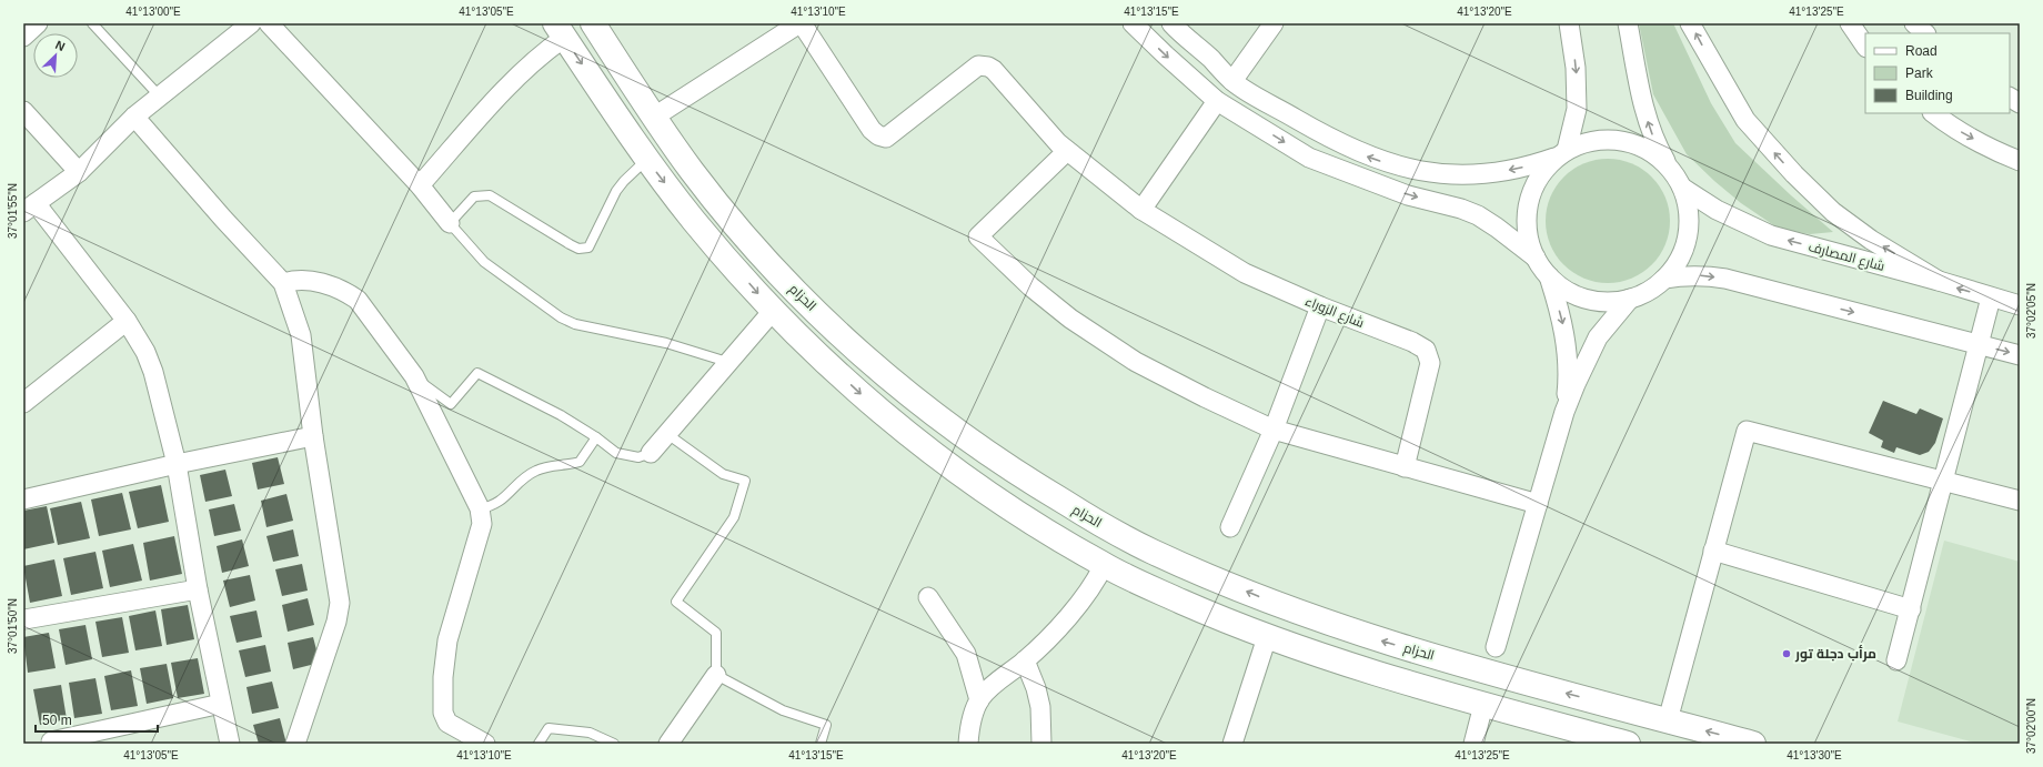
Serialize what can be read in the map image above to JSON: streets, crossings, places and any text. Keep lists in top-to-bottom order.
{
  "streets": {
    "main road": ["الحزام"],
    "street": ["شارع المصارف", "شارع الزوراء"]
  },
  "places": ["مرأب دجلة تور"],
  "legend": ["Road", "Park", "Building"],
  "scale_bar": "50 m",
  "north": "top right",
  "coordinates": [
    "41°13'00\"E",
    "41°13'05\"E",
    "41°13'10\"E",
    "41°13'15\"E",
    "41°13'20\"E",
    "41°13'25\"E",
    "37°01'55\"N",
    "37°02'05\"N",
    "37°01'50\"N",
    "37°02'00\"N",
    "41°13'30\"E"
  ]
}
